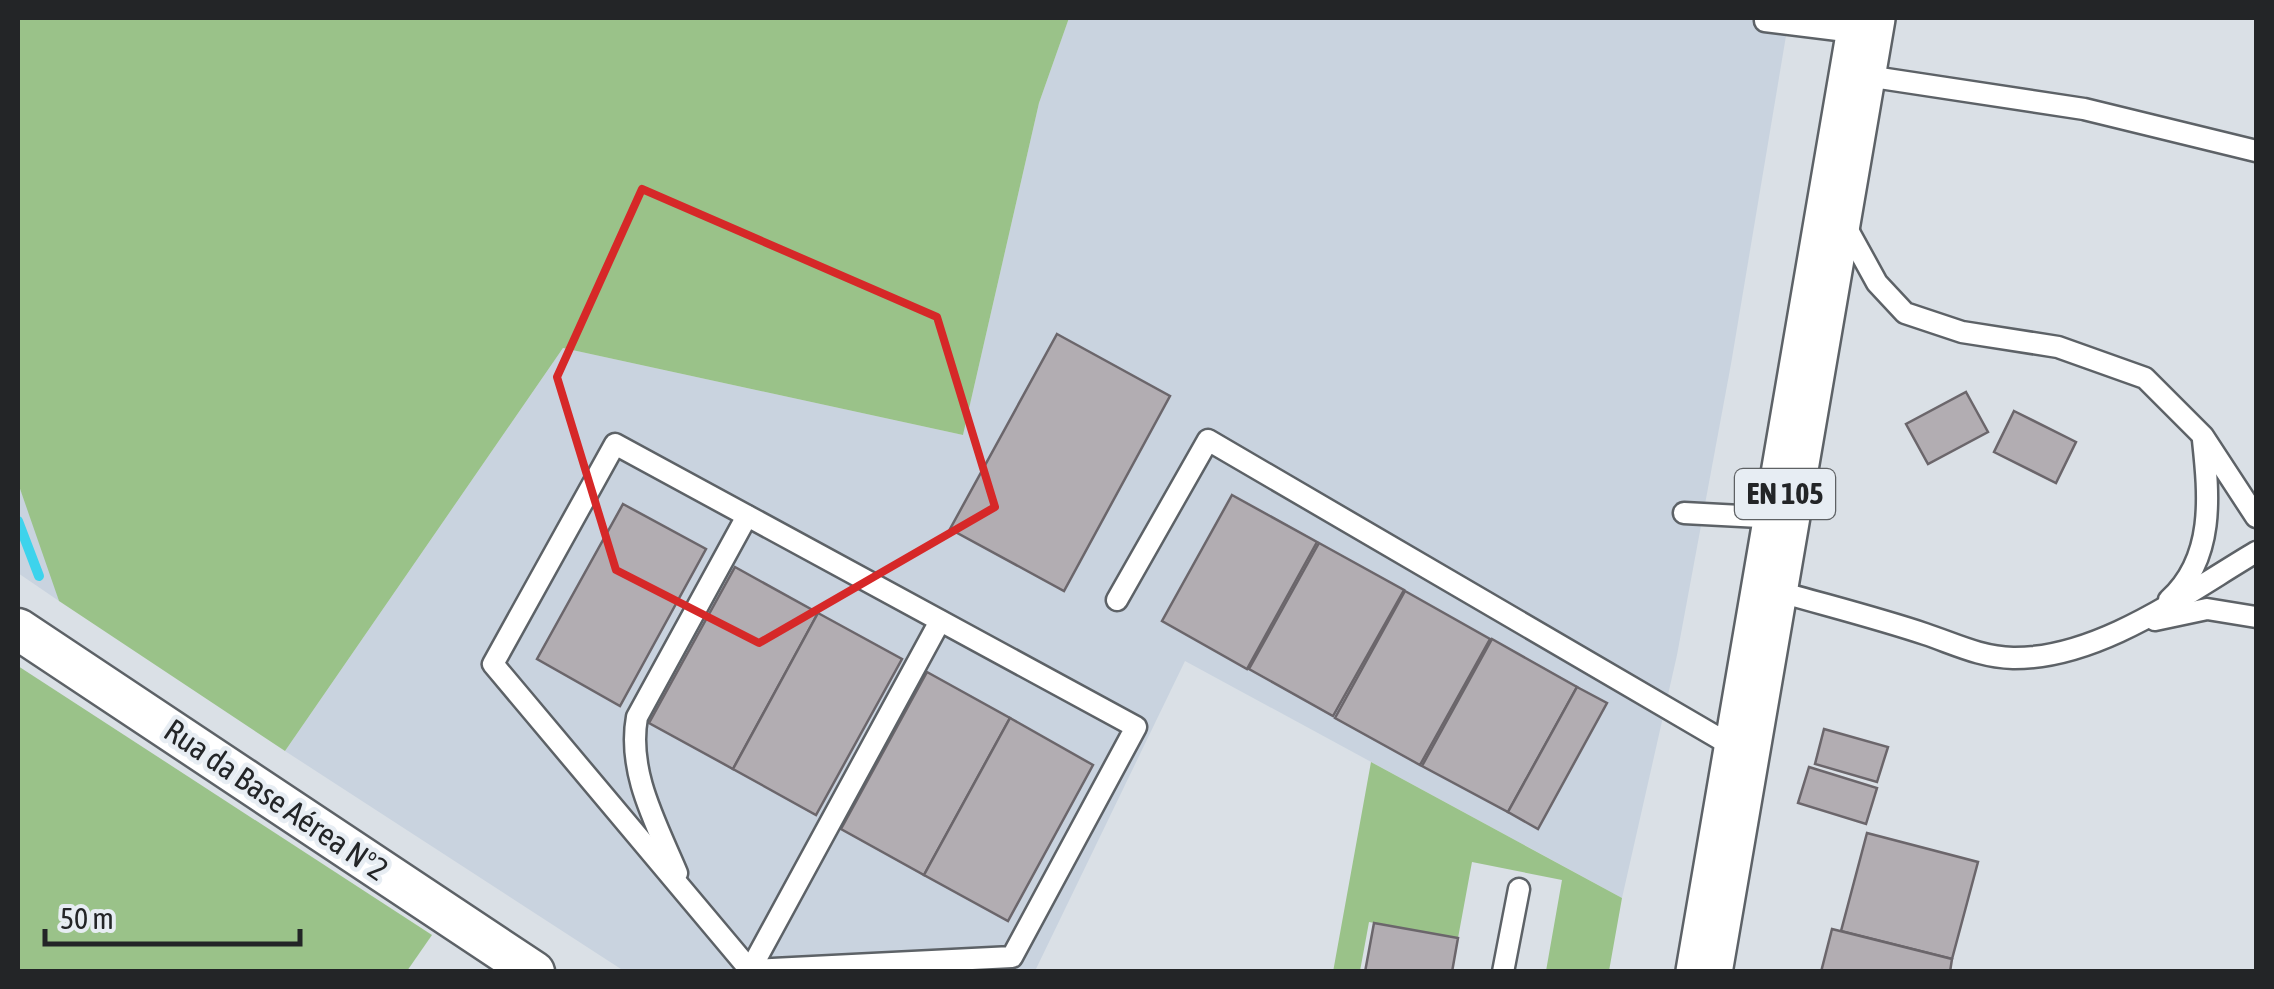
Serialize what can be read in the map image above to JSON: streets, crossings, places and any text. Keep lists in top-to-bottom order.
{
  "streets": {
    "main road": ["EN 105"],
    "street": ["Rua da Base Aérea Nº2"]
  },
  "scale_bar": "50 m"
}
